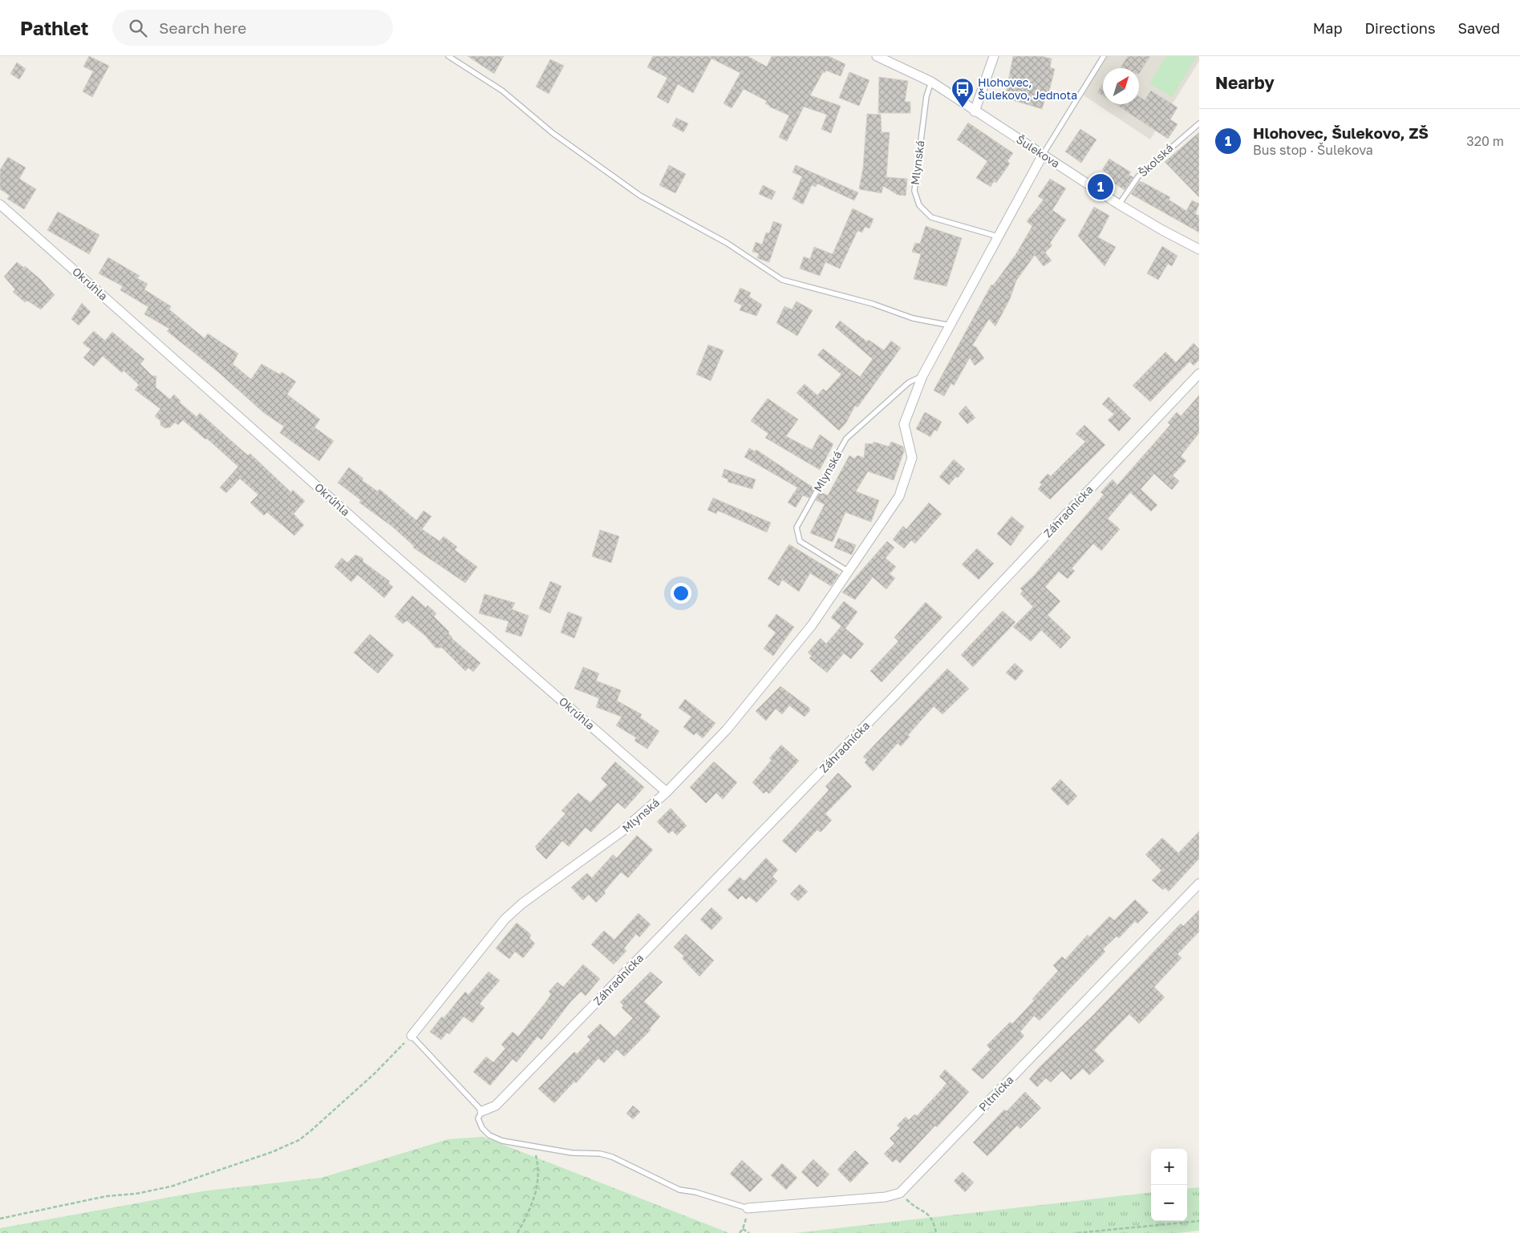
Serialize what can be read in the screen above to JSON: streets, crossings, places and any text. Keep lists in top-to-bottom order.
{
  "streets": {
    "street": [
      "Šulekova",
      "Mlynská",
      "Okrúhla",
      "Záhradnícka",
      "Pltnícka"
    ],
    "lane": ["Školská"]
  },
  "crossings": [
    ["Šulekova", "Školská"],
    ["Šulekova", "Mlynská"],
    ["Mlynská", "Okrúhla"]
  ],
  "places": {
    "bus stop": ["Hlohovec, Šulekovo, Jednota"]
  },
  "north": "top right",
  "page": {
    "header": "Pathlet",
    "search": "Search here",
    "nav": ["Map", "Directions", "Saved"],
    "heading": "Nearby",
    "list": [
      {
        "mark": "1",
        "name": "Hlohovec, Šulekovo, ZŠ",
        "note": "Bus stop · Šulekova",
        "value": "320 m"
      }
    ],
    "pins": "1",
    "map_buttons": ["+", "−"]
  }
}
